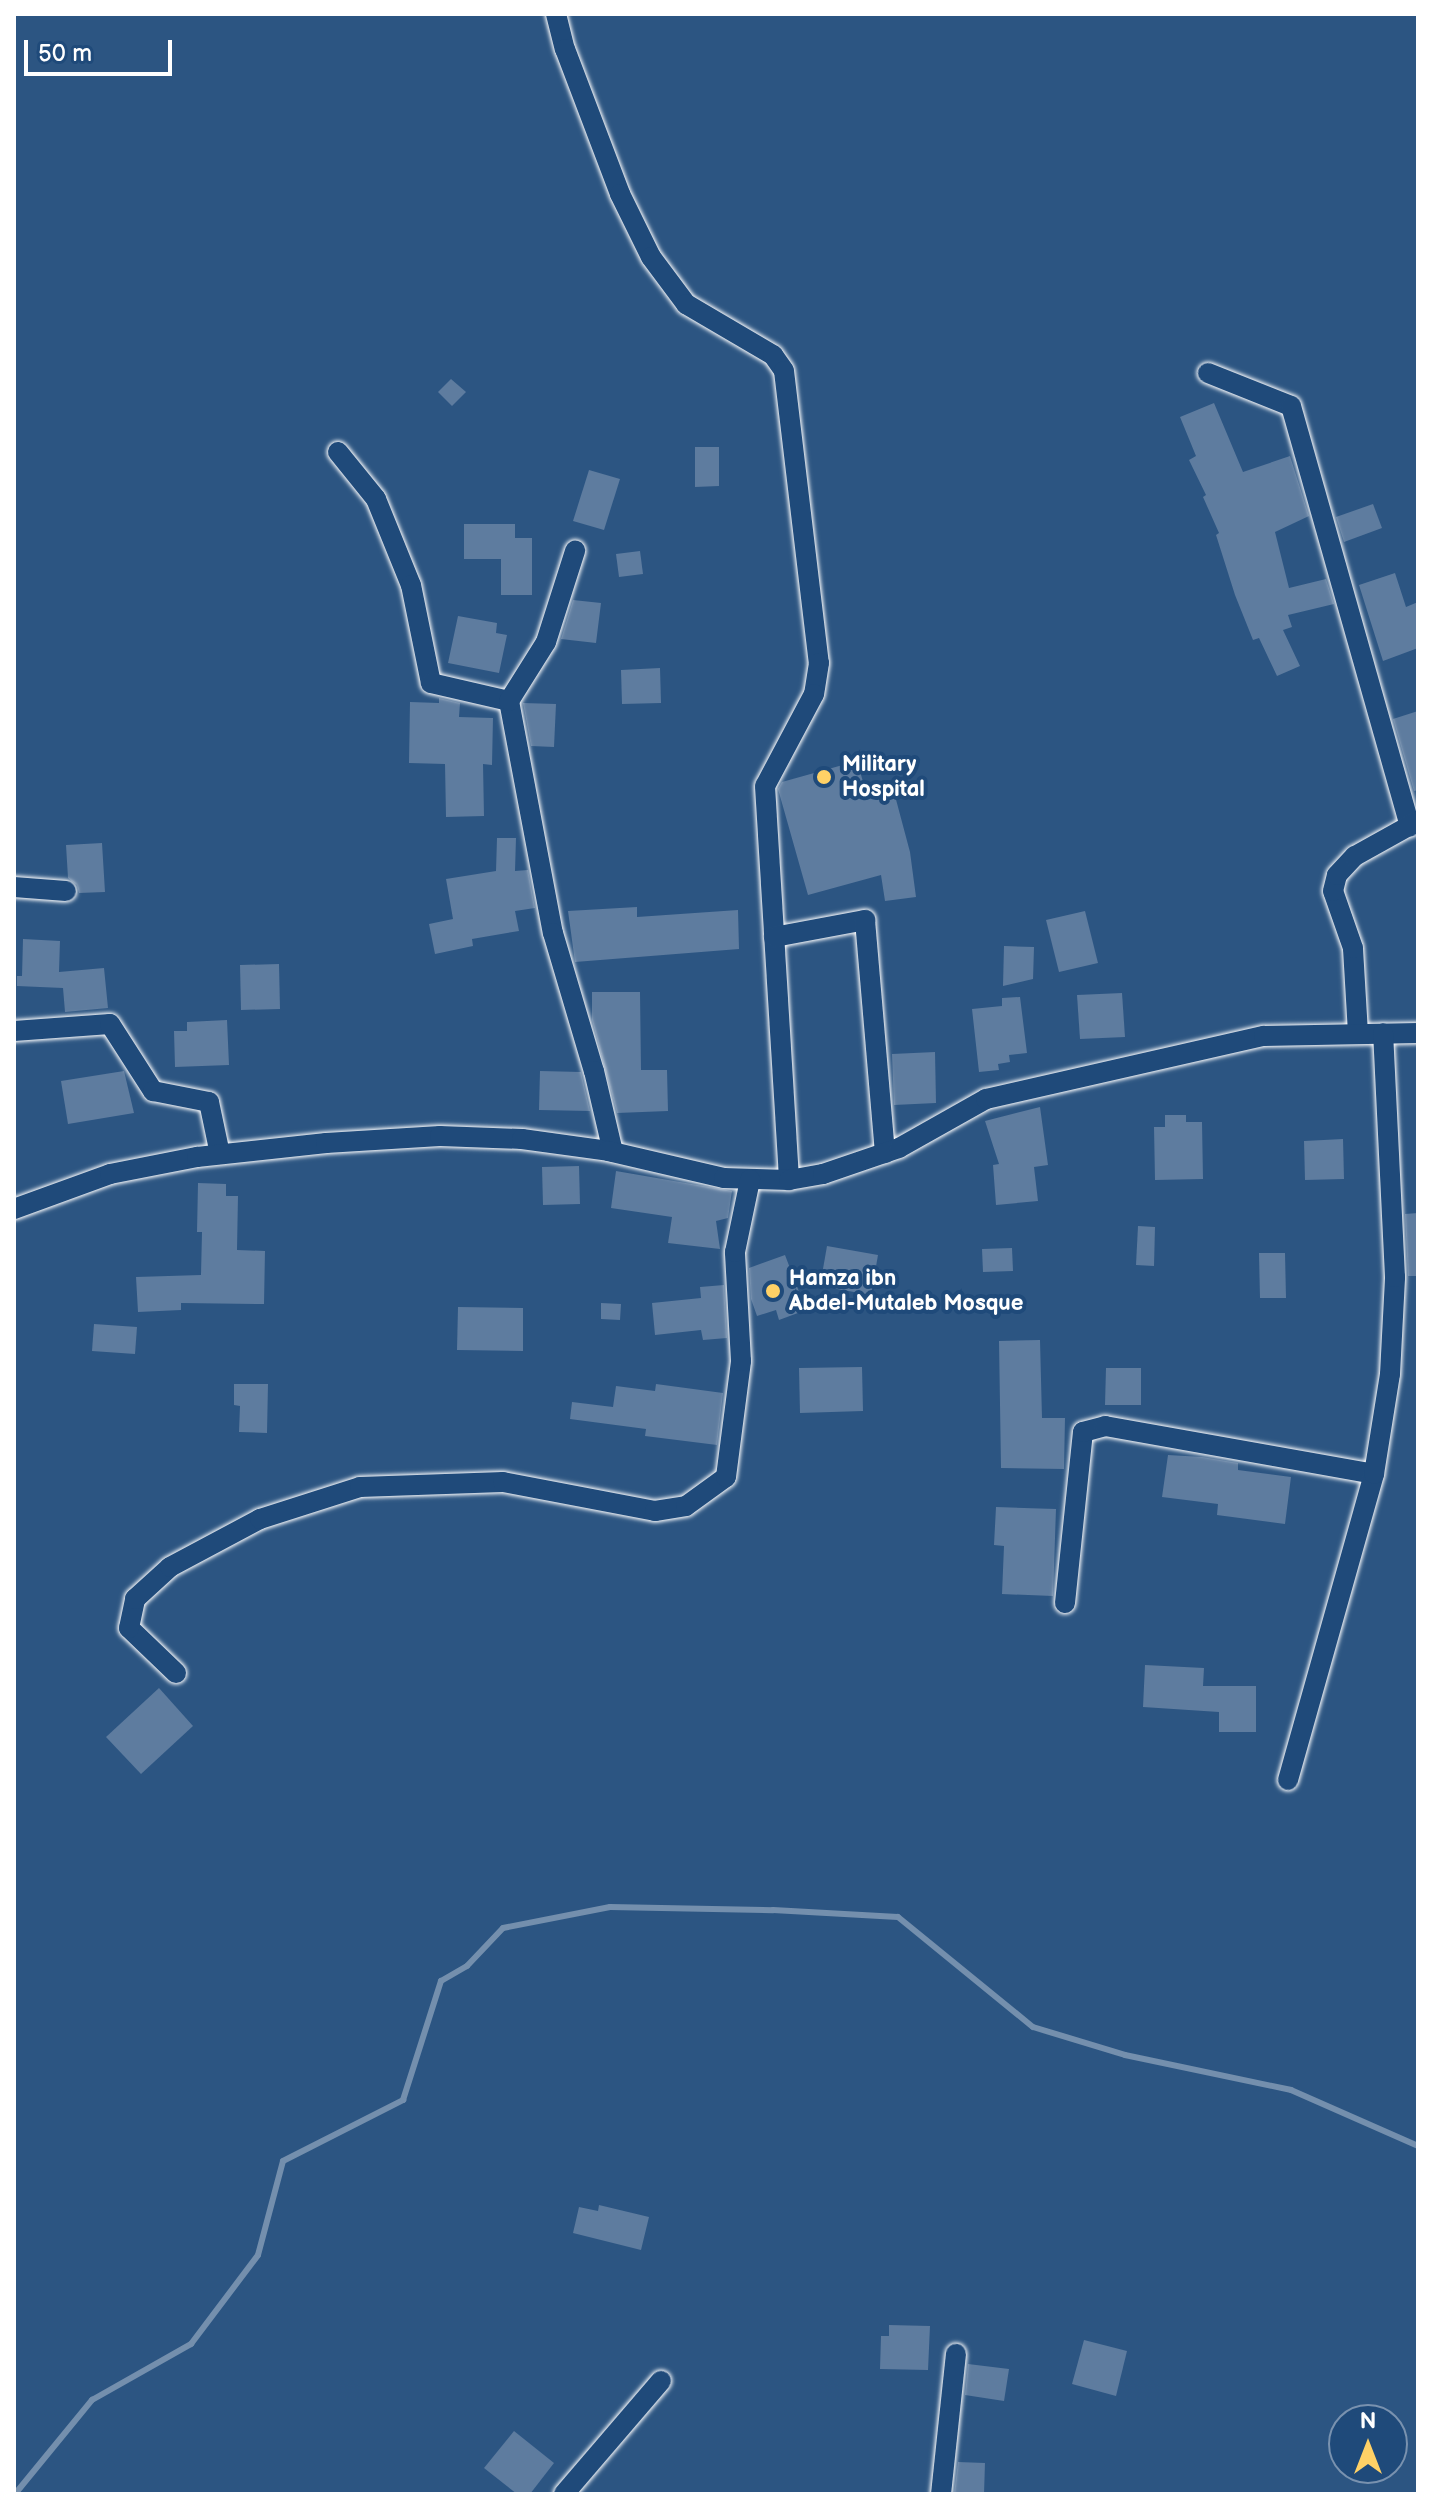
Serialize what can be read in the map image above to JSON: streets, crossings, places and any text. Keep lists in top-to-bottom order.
{
  "places": ["Military Hospital", "Hamza ibn Abdel-Mutaleb Mosque"],
  "scale_bar": "50 m",
  "north": "top"
}
